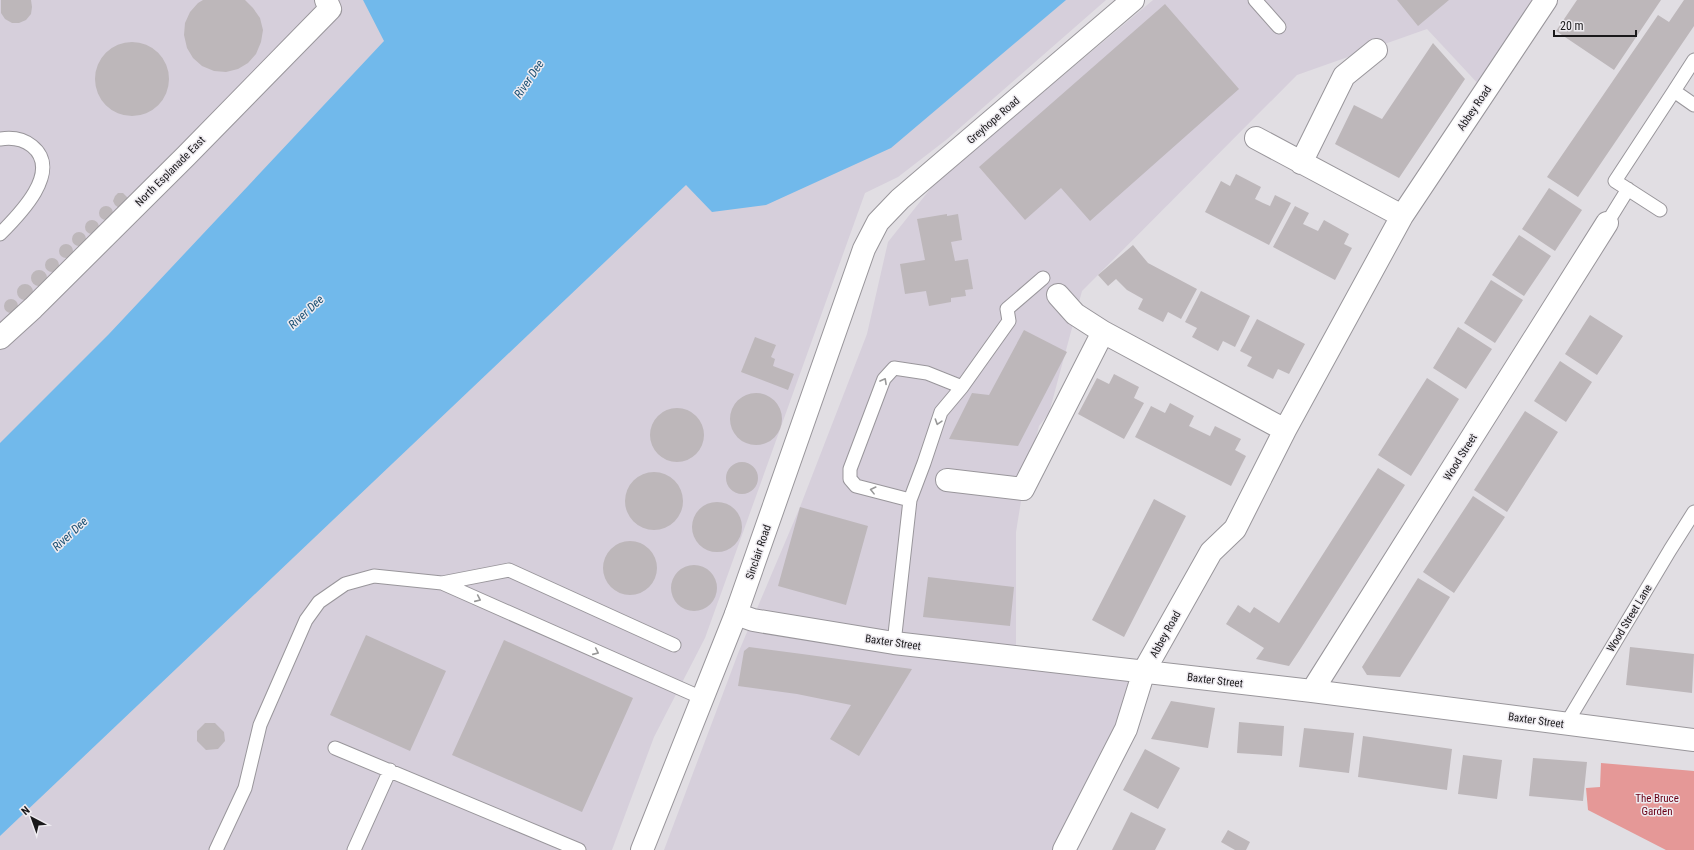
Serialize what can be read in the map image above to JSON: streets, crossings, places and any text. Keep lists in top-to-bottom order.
{
  "streets": {
    "street": [
      "Abbey Road",
      "Greyhope Road",
      "North Esplanade East",
      "Wood Street",
      "Sinclair Road",
      "Baxter Street"
    ],
    "lane": ["Wood Street Lane"]
  },
  "crossings": [
    ["Abbey Road", "Baxter Street"],
    ["Greyhope Road", "Sinclair Road"],
    ["Wood Street", "Baxter Street"],
    ["Sinclair Road", "Baxter Street"],
    ["Wood Street Lane", "Baxter Street"]
  ],
  "water": ["River Dee"],
  "parks": ["The Bruce Garden"],
  "scale_bar": "20 m",
  "north": "top left"
}
